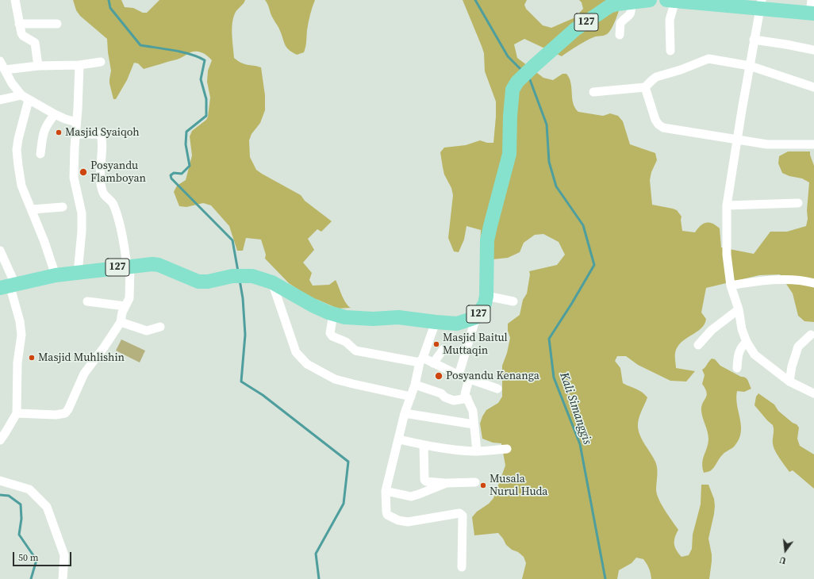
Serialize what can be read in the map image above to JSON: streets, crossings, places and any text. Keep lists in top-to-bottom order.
{
  "streets": {
    "main road": ["127"]
  },
  "water": ["Kali Simanggis"],
  "places": [
    "Masjid Syaiqoh",
    "Posyandu Flamboyan",
    "Masjid Baitul Muttaqin",
    "Masjid Muhlishin",
    "Posyandu Kenanga",
    "Musala Nurul Huda"
  ],
  "scale_bar": "50 m",
  "north": "bottom"
}
